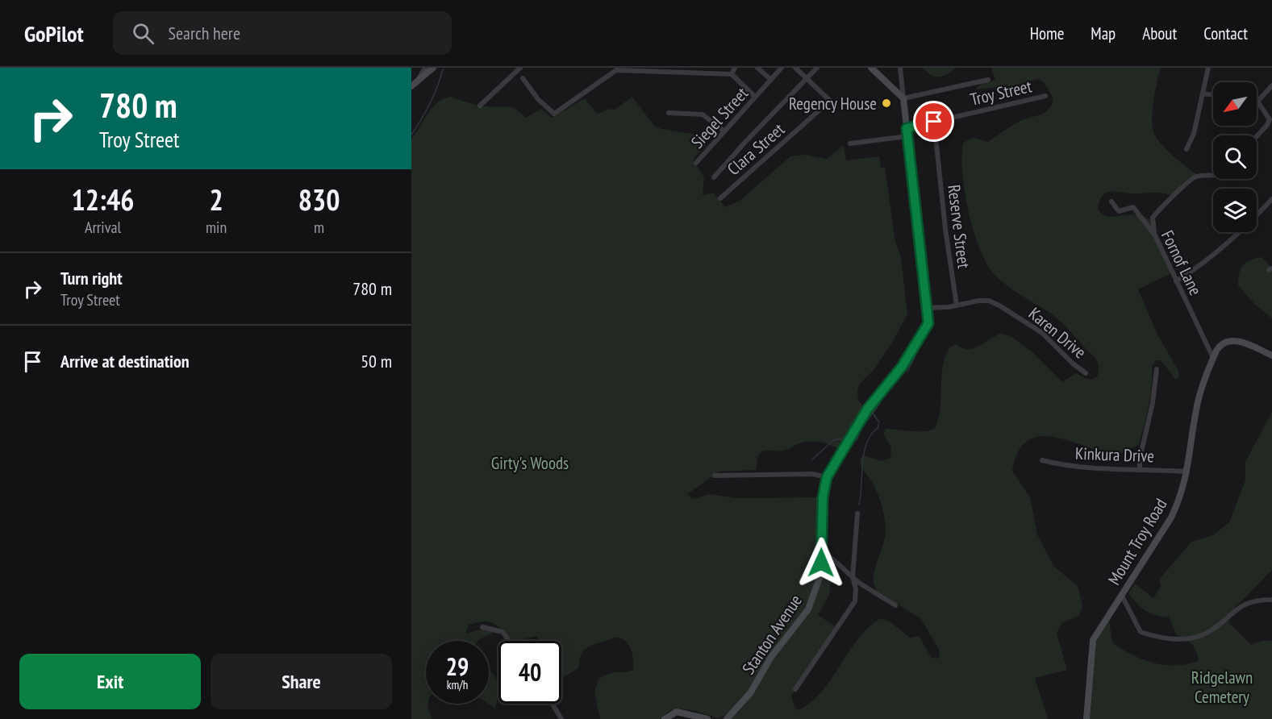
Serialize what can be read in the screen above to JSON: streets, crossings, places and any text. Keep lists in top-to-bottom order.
{
  "streets": {
    "street": [
      "Troy Street",
      "Siegel Street",
      "Clara Street",
      "Reserve Street",
      "Fornof Lane",
      "Karen Drive",
      "Kinkura Drive",
      "Mount Troy Road",
      "Stanton Avenue"
    ]
  },
  "crossings": [
    ["Troy Street", "Reserve Street"],
    ["Troy Street", "Stanton Avenue"],
    ["Reserve Street", "Karen Drive"],
    ["Fornof Lane", "Mount Troy Road"],
    ["Karen Drive", "Stanton Avenue"],
    ["Kinkura Drive", "Mount Troy Road"]
  ],
  "parks": ["Girty's Woods", "Ridgelawn Cemetery"],
  "places": ["Regency House"],
  "north": "bottom left",
  "page": {
    "header": "GoPilot",
    "search": "Search here",
    "nav": [
      "Home",
      "Map",
      "About",
      "Contact"
    ],
    "turn": ["780 m", "Troy Street"],
    "eta": [
      "12:46",
      "Arrival",
      "2",
      "min",
      "830",
      "m"
    ],
    "list": [
      {
        "name": "Turn right",
        "note": "Troy Street",
        "value": "780 m"
      },
      {
        "name": "Arrive at destination",
        "value": "50 m"
      }
    ],
    "speed": "29 km/h",
    "limit": "40",
    "buttons": ["Exit", "Share"]
  }
}
